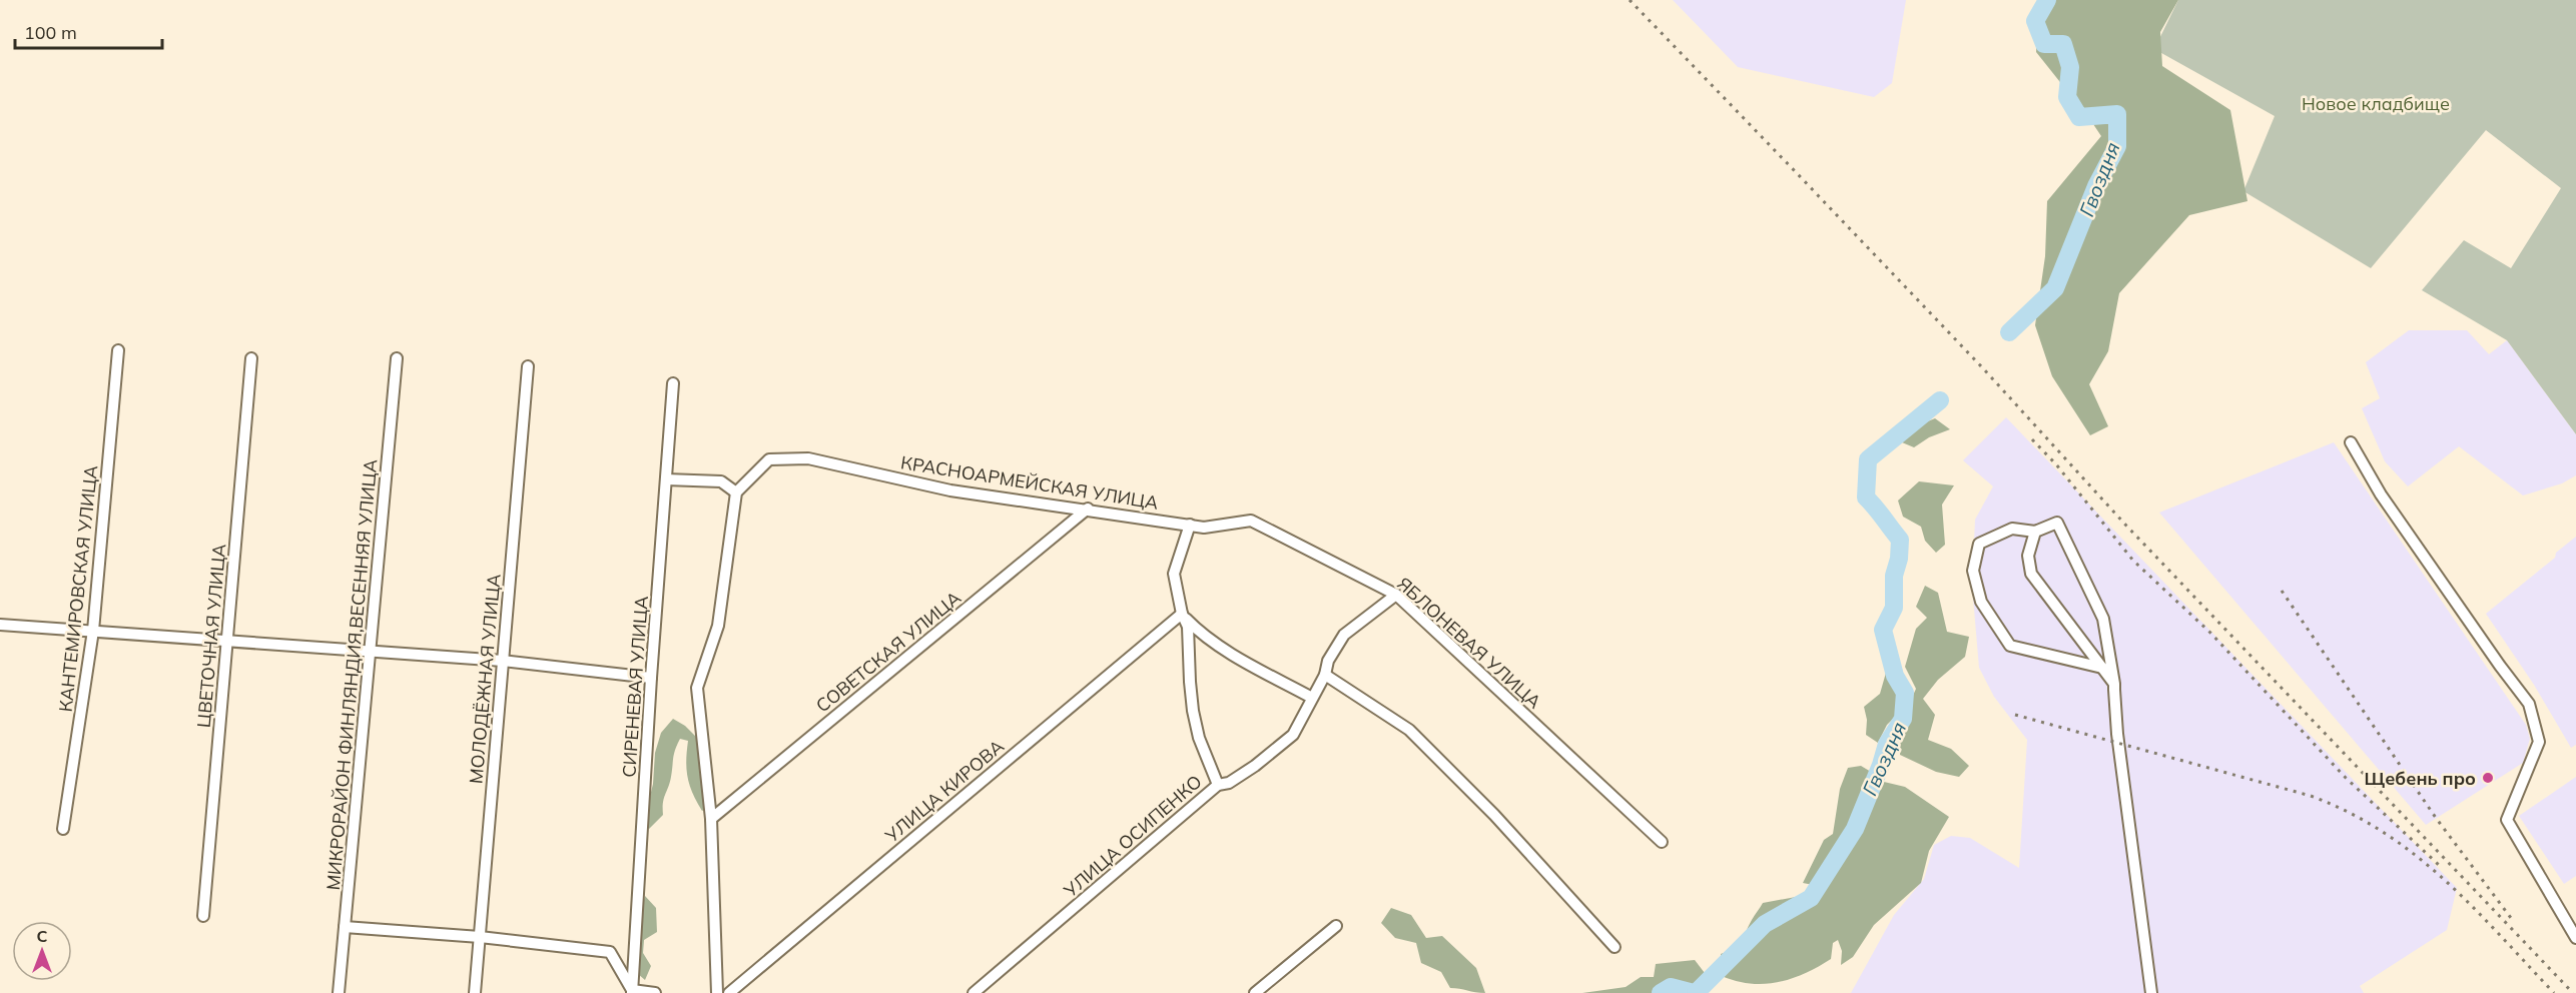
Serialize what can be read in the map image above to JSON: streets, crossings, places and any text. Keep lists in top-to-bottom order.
{
  "streets": {
    "street": [
      "КРАСНОАРМЕЙСКАЯ УЛИЦА",
      "КАНТЕМИРОВСКАЯ УЛИЦА",
      "ЦВЕТОЧНАЯ УЛИЦА",
      "ЯБЛОНЕВАЯ УЛИЦА",
      "СОВЕТСКАЯ УЛИЦА",
      "МИКРОРАЙОН ФИНЛЯНДИЯ,ВЕСЕННЯЯ УЛИЦА",
      "МОЛОДЁЖНАЯ УЛИЦА",
      "СИРЕНЕВАЯ УЛИЦА",
      "УЛИЦА КИРОВА",
      "УЛИЦА ОСИПЕНКО"
    ]
  },
  "crossings": [
    ["КРАСНОАРМЕЙСКАЯ УЛИЦА", "ЯБЛОНЕВАЯ УЛИЦА"],
    ["КРАСНОАРМЕЙСКАЯ УЛИЦА", "СОВЕТСКАЯ УЛИЦА"],
    ["ЯБЛОНЕВАЯ УЛИЦА", "УЛИЦА ОСИПЕНКО"]
  ],
  "water": ["Гвоздня"],
  "parks": ["Новое кладбище"],
  "places": ["Щебень про"],
  "scale_bar": "100 m",
  "north": "top"
}
